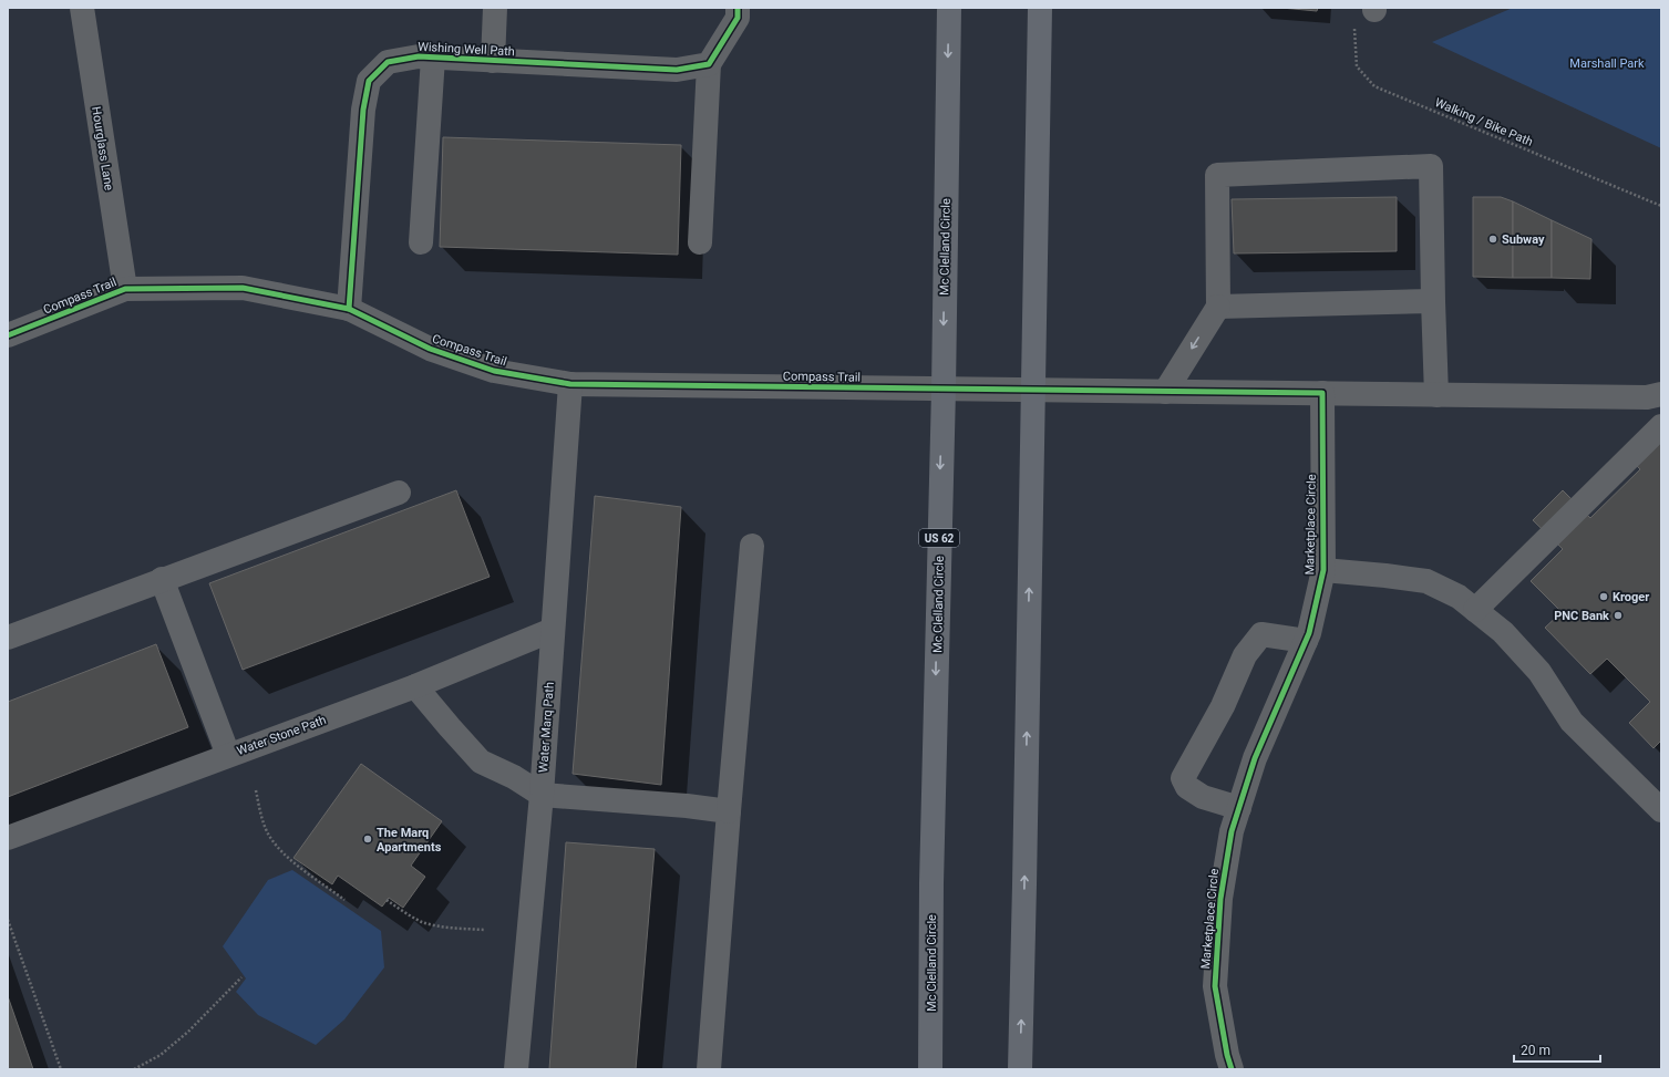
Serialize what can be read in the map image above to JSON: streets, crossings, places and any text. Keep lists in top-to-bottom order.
{
  "streets": {
    "highway": ["Mc Clelland Circle", "US 62"],
    "street": [
      "Wishing Well Path",
      "Hourglass Lane",
      "Compass Trail",
      "Marketplace Circle",
      "Water Marq Path",
      "Water Stone Path"
    ],
    "path": ["Walking / Bike Path"]
  },
  "crossings": [
    ["Wishing Well Path", "Compass Trail"],
    ["Hourglass Lane", "Compass Trail"],
    ["Mc Clelland Circle", "Compass Trail"],
    ["Compass Trail", "Water Marq Path"],
    ["Water Marq Path", "Water Stone Path"]
  ],
  "parks": ["Marshall Park"],
  "places": [
    "Subway",
    "Kroger",
    "PNC Bank",
    "The Marq Apartments"
  ],
  "scale_bar": "20 m"
}
